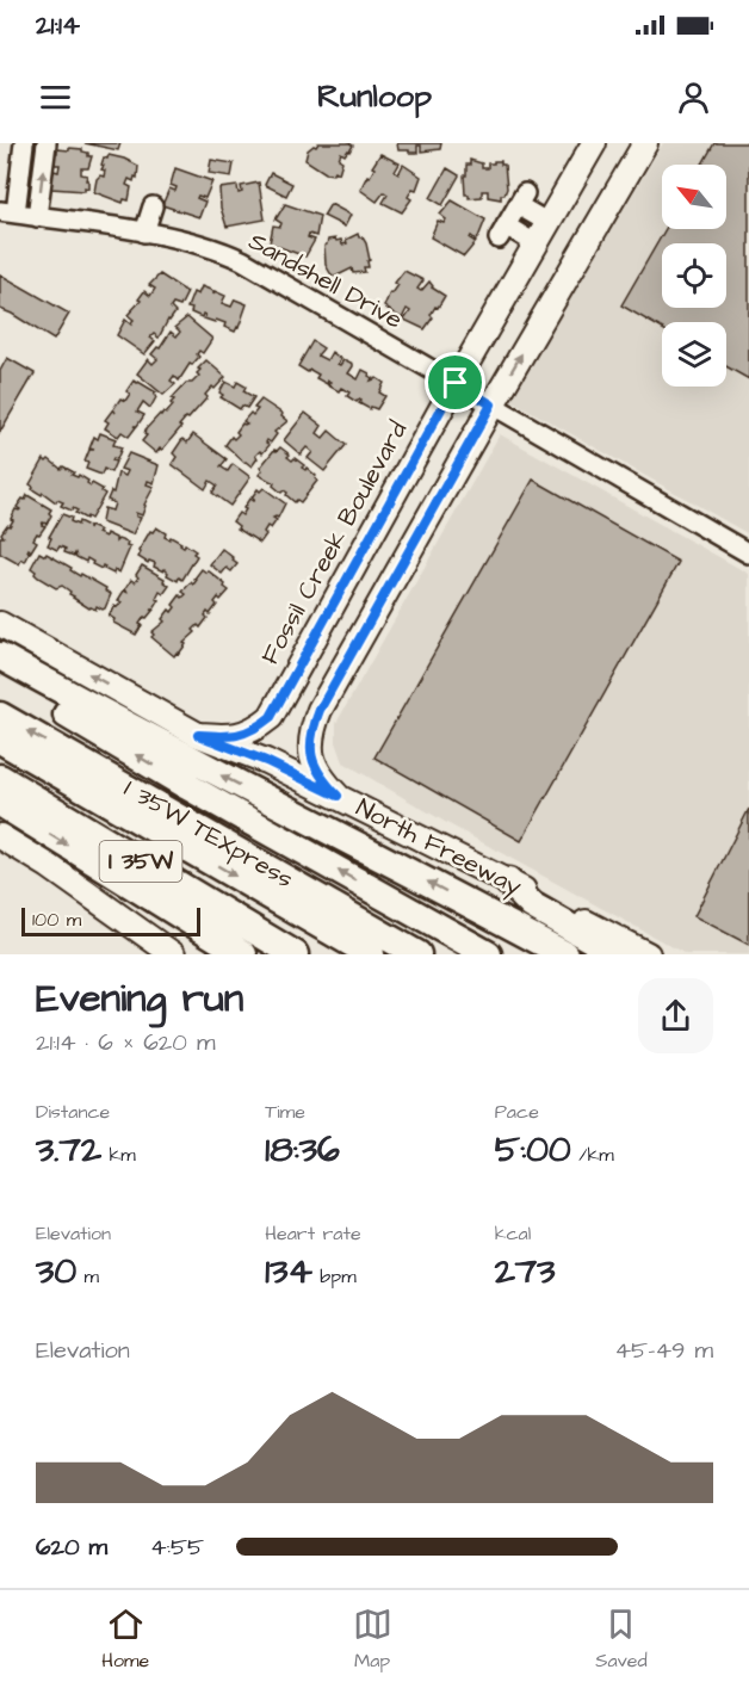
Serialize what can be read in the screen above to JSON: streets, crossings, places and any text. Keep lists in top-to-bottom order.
{
  "streets": {
    "highway": ["I 35W TEXpress", "North Freeway", "I 35W"],
    "main road": ["Fossil Creek Boulevard"],
    "street": ["Sandshell Drive"]
  },
  "crossings": [
    ["Sandshell Drive", "Fossil Creek Boulevard"],
    ["Fossil Creek Boulevard", "North Freeway"]
  ],
  "scale_bar": "100 m",
  "north": "top left",
  "page": {
    "status": "21:14",
    "header": "Runloop",
    "scale": "100 m",
    "heading": ["Evening run", "21:14 · 6 × 620 m"],
    "stats": [
      ["Distance", "3.72 km"],
      ["Time", "18:36"],
      ["Pace", "5:00 /km"],
      ["Elevation", "30 m"],
      ["Heart rate", "134 bpm"],
      ["kcal", "273"]
    ],
    "chart": ["Elevation", "45–49 m"],
    "list": [
      {
        "name": "620 m",
        "note": "4:55"
      }
    ],
    "tabs": ["Home", "Map", "Saved"]
  }
}
